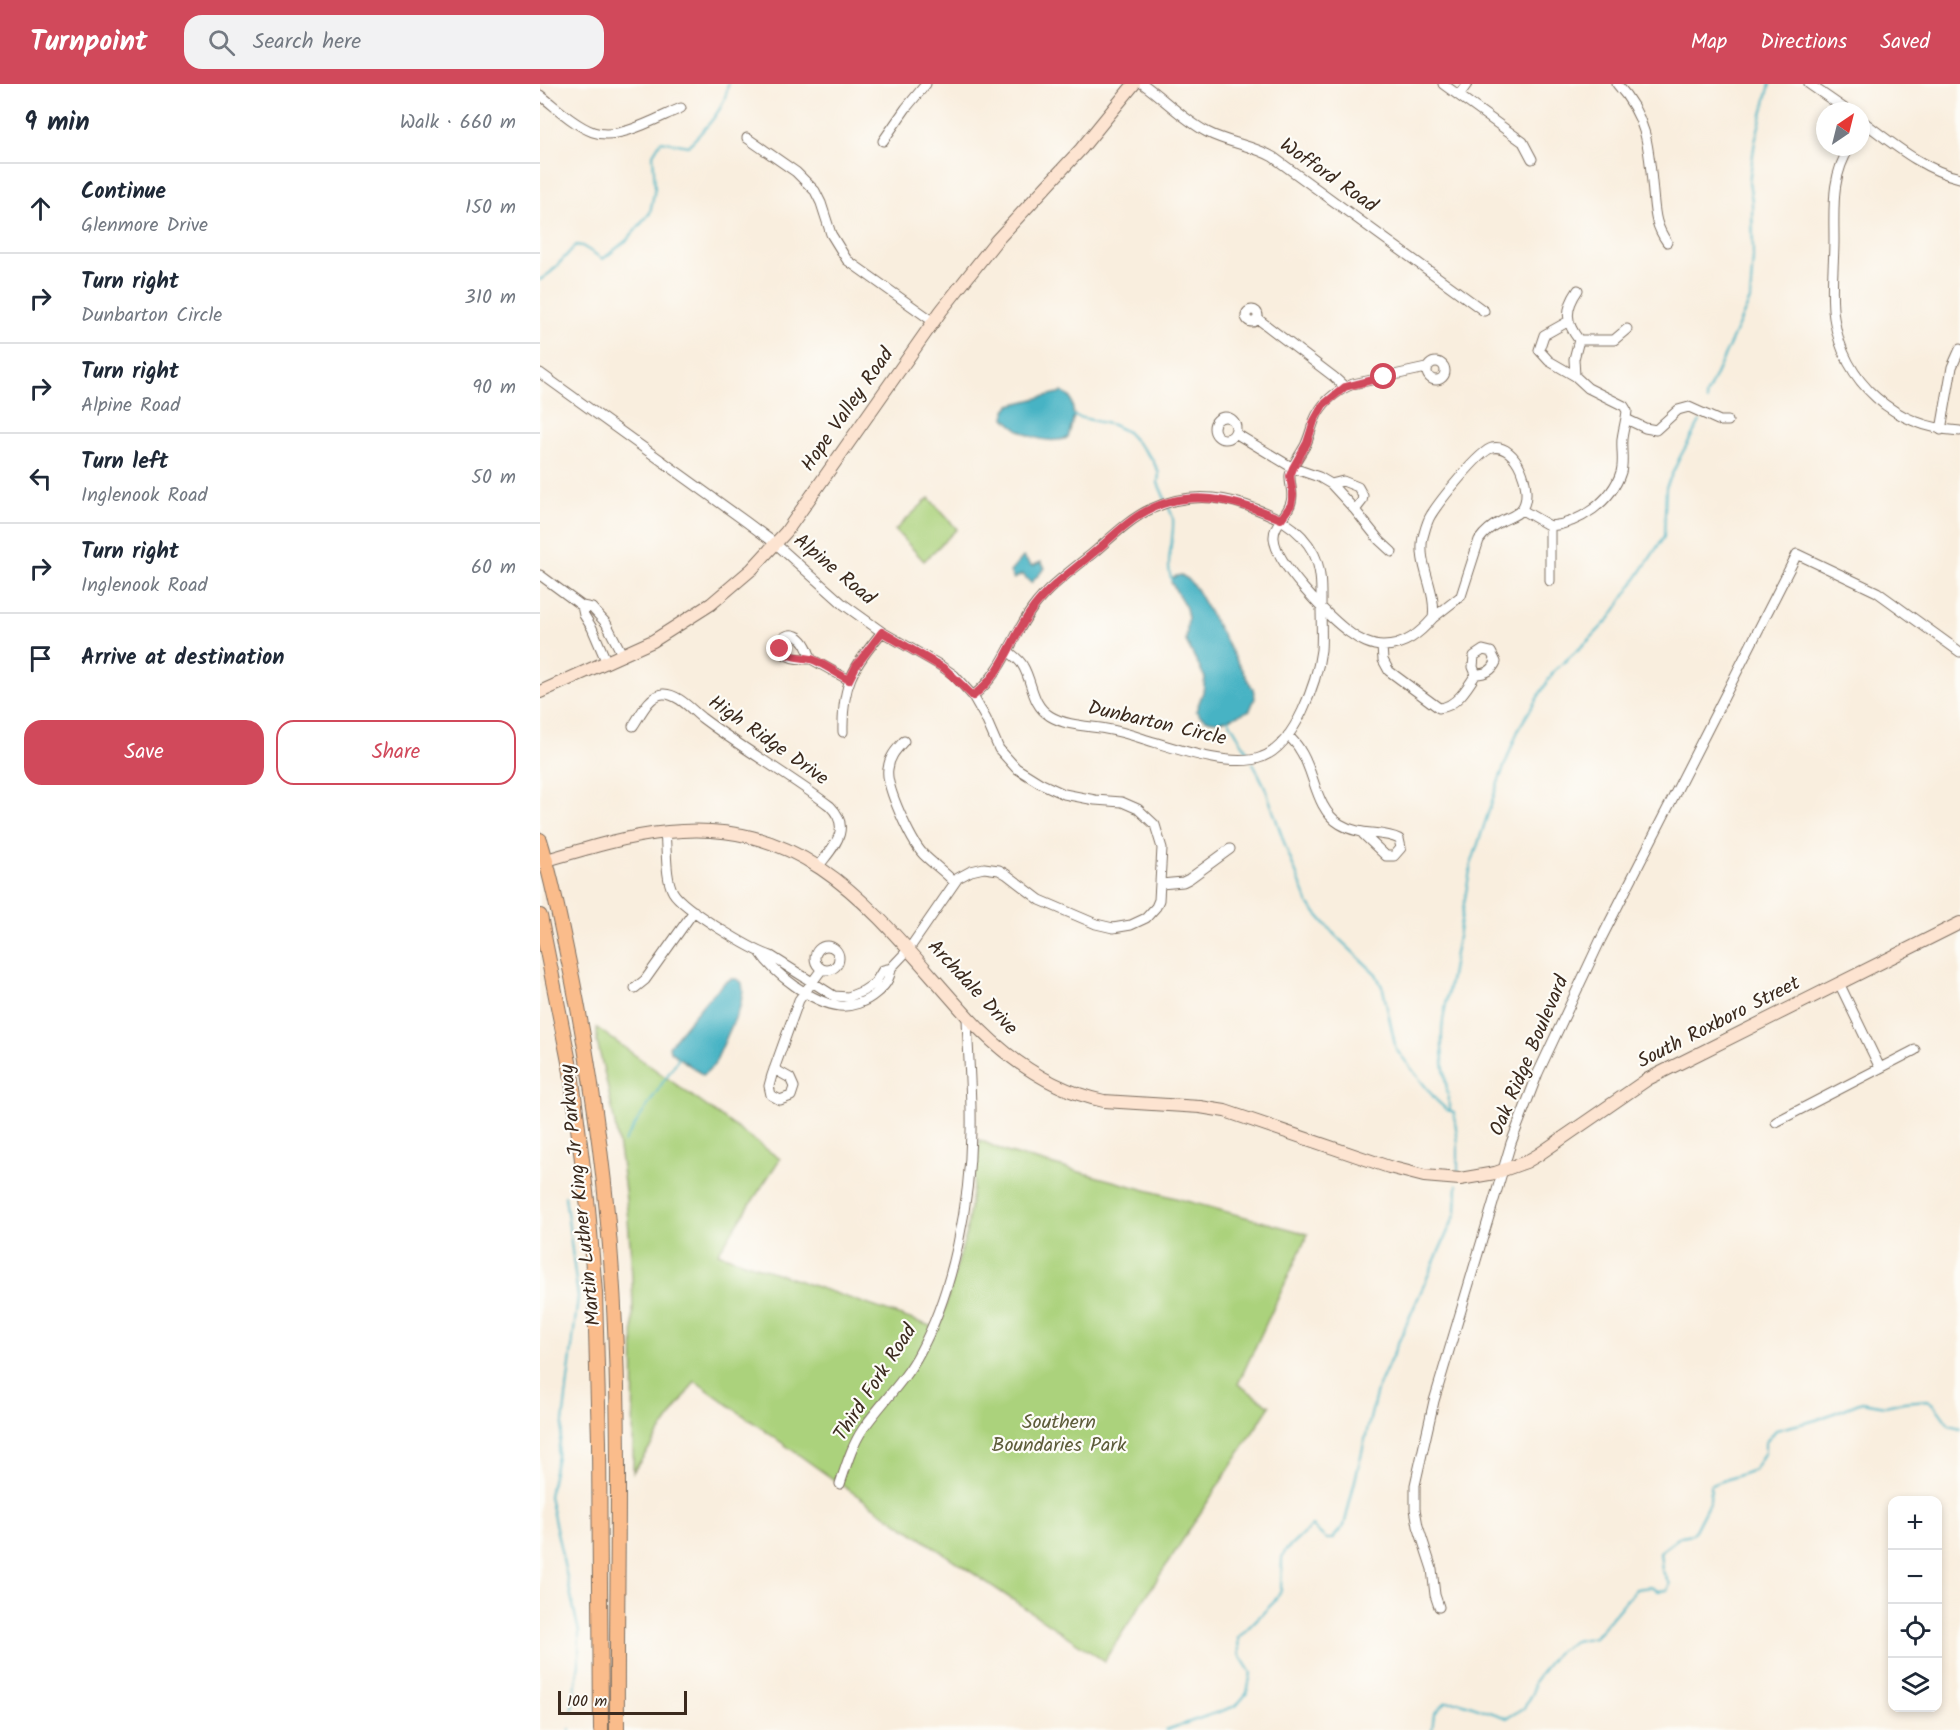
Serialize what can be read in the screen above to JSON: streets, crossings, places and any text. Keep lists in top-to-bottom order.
{
  "streets": {
    "main road": ["Martin Luther King Jr Parkway"],
    "street": [
      "Wofford Road",
      "Hope Valley Road",
      "Alpine Road",
      "Dunbarton Circle",
      "High Ridge Drive",
      "Archdale Drive",
      "South Roxboro Street",
      "Oak Ridge Boulevard",
      "Third Fork Road"
    ]
  },
  "crossings": [
    ["Hope Valley Road", "Alpine Road"],
    ["Alpine Road", "Dunbarton Circle"],
    ["Alpine Road", "Archdale Drive"],
    ["High Ridge Drive", "Archdale Drive"],
    ["Archdale Drive", "South Roxboro Street"],
    ["Archdale Drive", "Oak Ridge Boulevard"],
    ["Archdale Drive", "Martin Luther King Jr Parkway"],
    ["Archdale Drive", "Third Fork Road"],
    ["South Roxboro Street", "Oak Ridge Boulevard"]
  ],
  "parks": ["Southern Boundaries Park"],
  "scale_bar": "100 m",
  "north": "top right",
  "page": {
    "header": "Turnpoint",
    "search": "Search here",
    "nav": ["Map", "Directions", "Saved"],
    "heading": ["9 min", "Walk · 660 m"],
    "list": [
      ["Continue", "Glenmore Drive", "150 m"],
      ["Turn right", "Dunbarton Circle", "310 m"],
      ["Turn right", "Alpine Road", "90 m"],
      ["Turn left", "Inglenook Road", "50 m"],
      ["Turn right", "Inglenook Road", "60 m"],
      "Arrive at destination"
    ],
    "buttons": ["Save", "Share"],
    "map_buttons": ["+", "−"],
    "scale": "100 m"
  }
}
